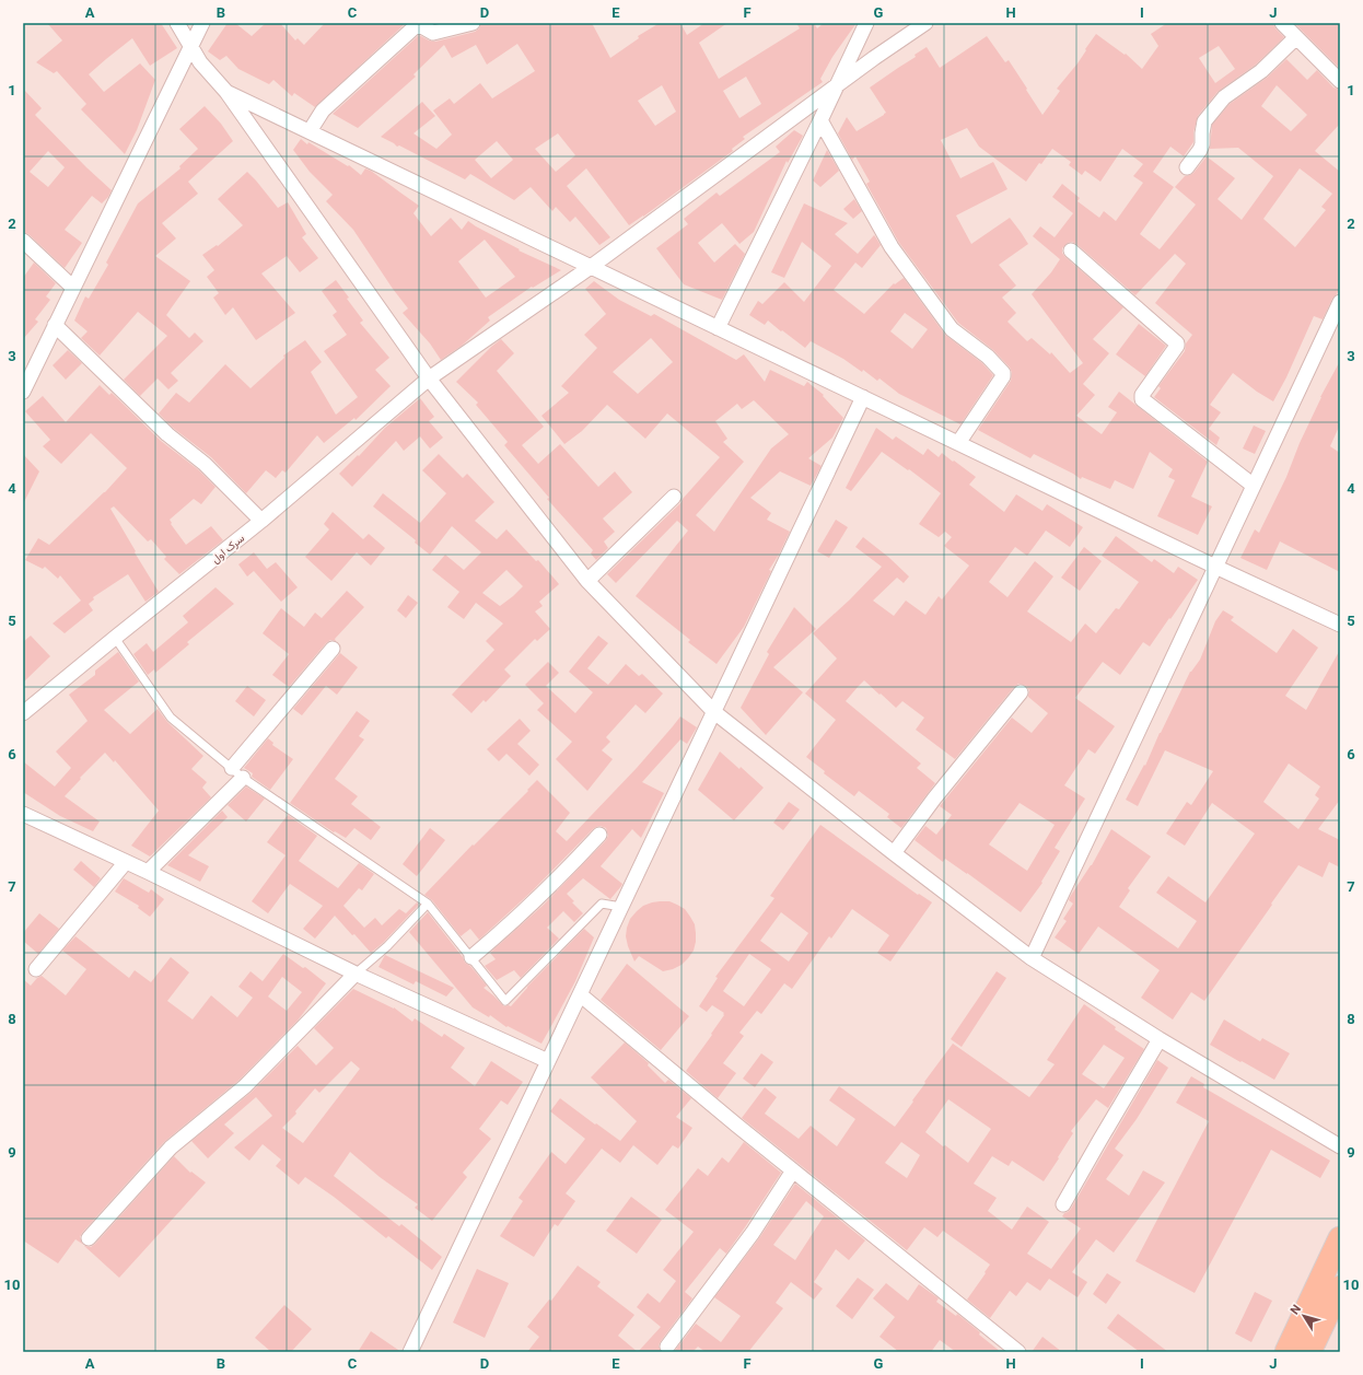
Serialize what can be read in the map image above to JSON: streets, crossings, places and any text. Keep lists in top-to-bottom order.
{
  "streets": {
    "street": ["سرک اول"]
  },
  "north": "top left",
  "grid": {
    "columns": [
      "A",
      "B",
      "C",
      "D",
      "E",
      "F",
      "G",
      "H",
      "I",
      "J"
    ],
    "rows": [
      "1",
      "2",
      "3",
      "4",
      "5",
      "6",
      "7",
      "8",
      "9",
      "10"
    ]
  }
}
